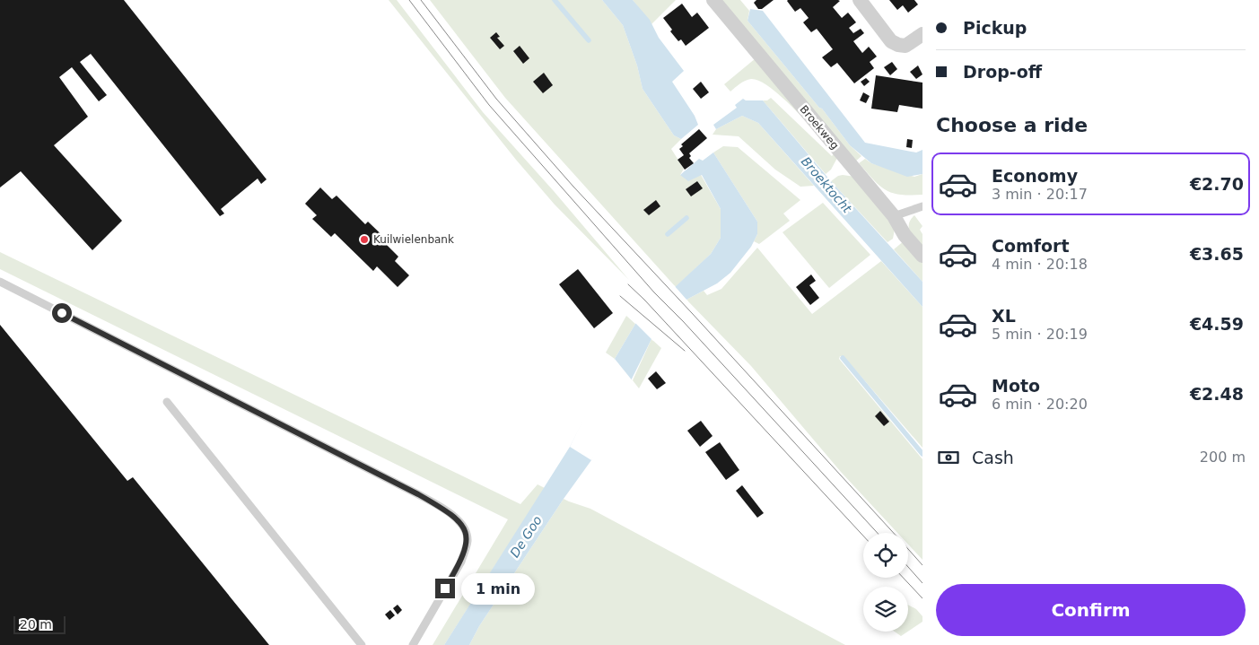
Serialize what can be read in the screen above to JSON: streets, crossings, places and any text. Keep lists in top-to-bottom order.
{
  "streets": {
    "street": ["Broekweg"]
  },
  "water": ["Broektocht", "De Goo"],
  "places": ["Kuilwielenbank"],
  "scale_bar": "20 m",
  "page": {
    "banner": ["Pickup", "Drop-off"],
    "heading": "Choose a ride",
    "list": [
      {
        "name": "Economy",
        "note": "3 min · 20:17",
        "value": "€2.70"
      },
      {
        "name": "Comfort",
        "note": "4 min · 20:18",
        "value": "€3.65"
      },
      {
        "name": "XL",
        "note": "5 min · 20:19",
        "value": "€4.59"
      },
      {
        "name": "Moto",
        "note": "6 min · 20:20",
        "value": "€2.48"
      }
    ],
    "pay": ["Cash", "200 m"],
    "bubble": "1 min",
    "buttons": "Confirm",
    "scale": "20 m"
  }
}
